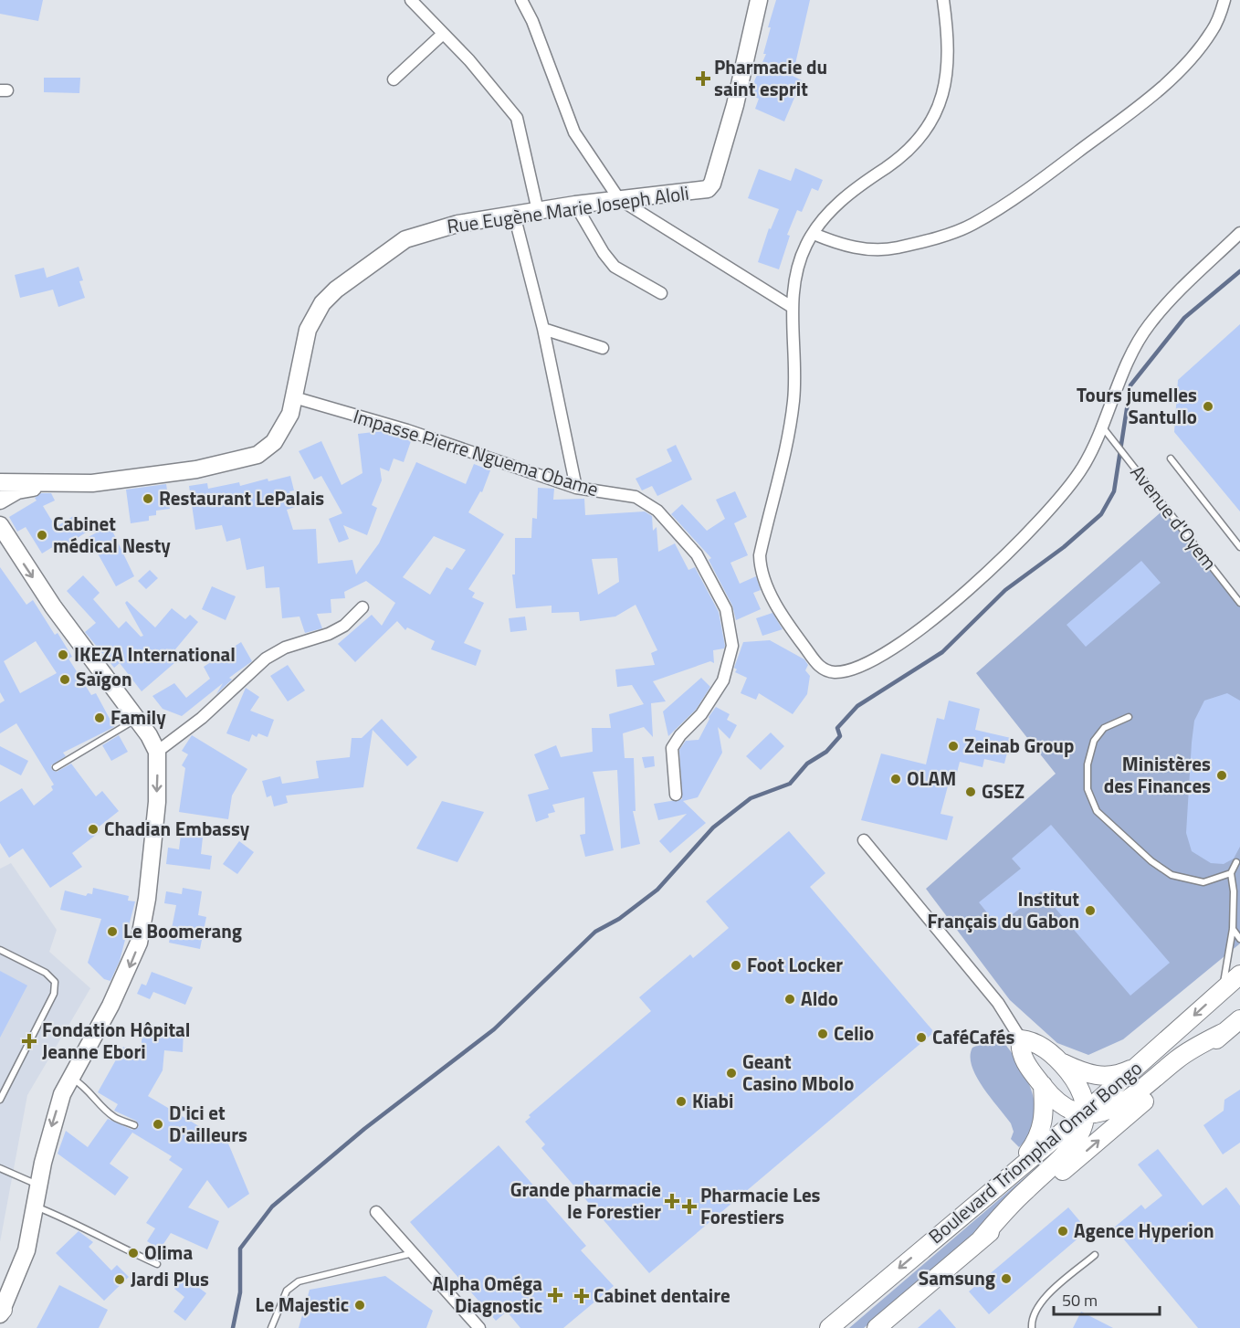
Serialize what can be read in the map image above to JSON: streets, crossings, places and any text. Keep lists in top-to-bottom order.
{
  "streets": {
    "main road": ["Rue Eugène Marie Joseph Aloli", "Boulevard Triomphal Omar Bongo"],
    "street": ["Impasse Pierre Nguema Obame"],
    "lane": ["Avenue d'Oyem"]
  },
  "crossings": [
    ["Rue Eugène Marie Joseph Aloli", "Impasse Pierre Nguema Obame"]
  ],
  "places": {
    "health": [
      "Pharmacie du saint esprit",
      "Fondation Hôpital Jeanne Ebori",
      "Grande pharmacie le Forestier",
      "Pharmacie Les Forestiers",
      "Alpha Oméga Diagnostic",
      "Cabinet dentaire"
    ],
    "other": [
      "Tours jumelles Santullo",
      "Restaurant LePalais",
      "Cabinet médical Nesty",
      "IKEZA International",
      "Saïgon",
      "Family",
      "Zeinab Group",
      "Ministères des Finances",
      "OLAM",
      "GSEZ",
      "Chadian Embassy",
      "Institut Français du Gabon",
      "Le Boomerang",
      "Foot Locker",
      "Aldo",
      "Celio",
      "CaféCafés",
      "Geant Casino Mbolo",
      "Kiabi",
      "D'ici et D'ailleurs",
      "Agence Hyperion",
      "Olima",
      "Samsung",
      "Jardi Plus",
      "Le Majestic"
    ]
  },
  "scale_bar": "50 m"
}
